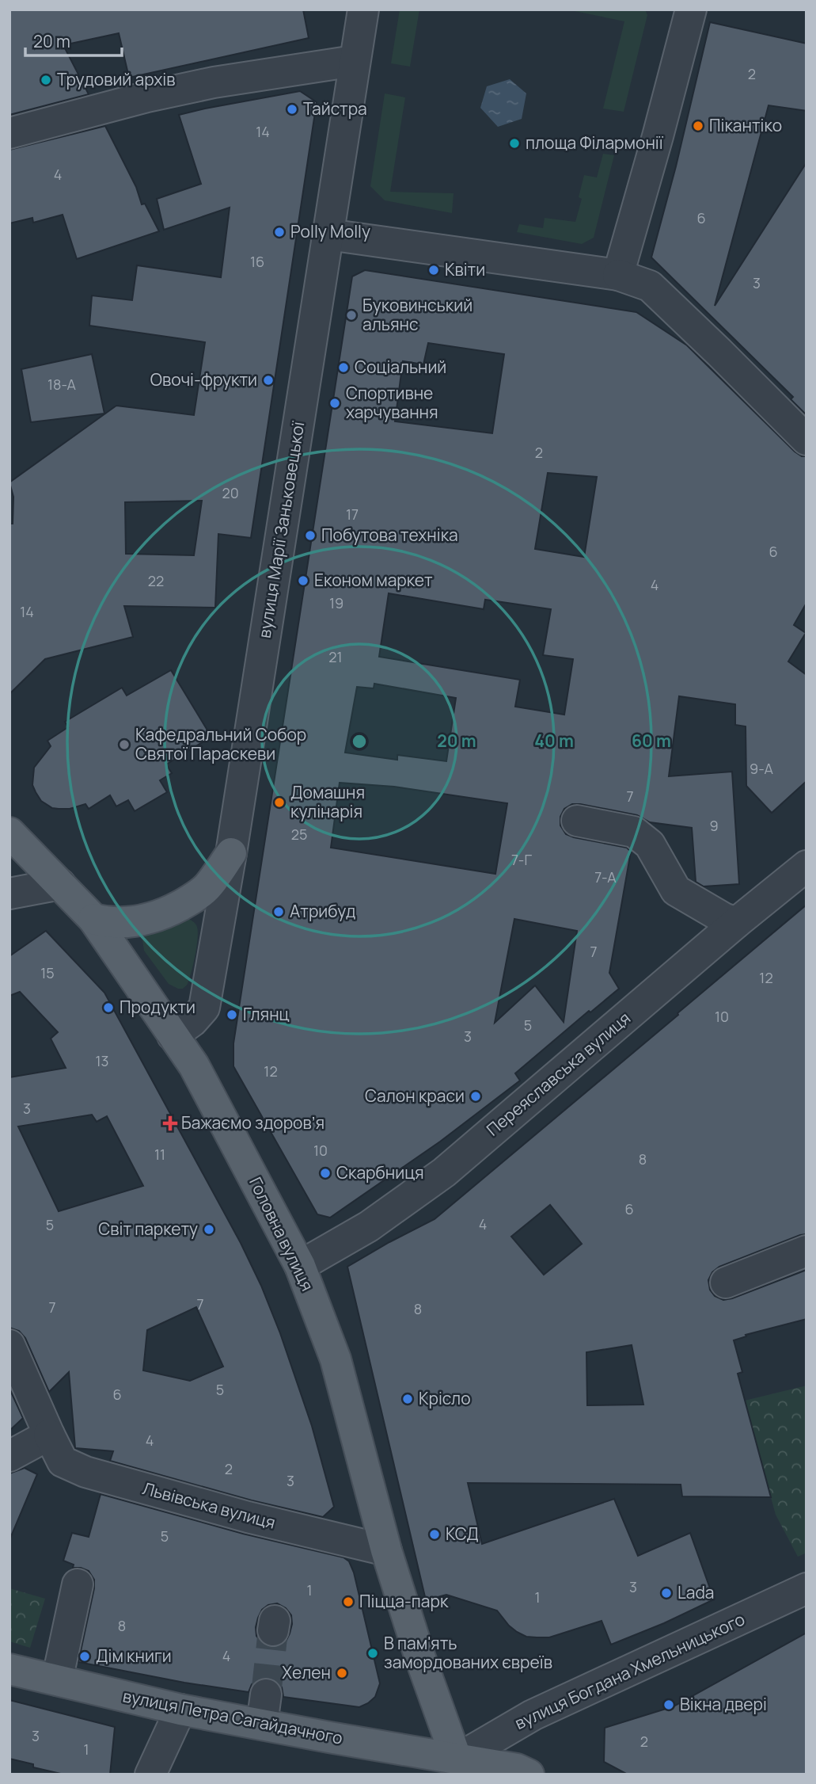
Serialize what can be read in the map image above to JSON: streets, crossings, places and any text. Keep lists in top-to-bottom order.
{
  "streets": {
    "main road": ["Головна вулиця", "вулиця Петра Сагайдачного"],
    "street": [
      "вулиця Марії Заньковецької",
      "Переяславська вулиця",
      "Львівська вулиця",
      "вулиця Богдана Хмельницького"
    ]
  },
  "crossings": [
    ["вулиця Марії Заньковецької", "Головна вулиця"],
    ["Переяславська вулиця", "Головна вулиця"],
    ["Головна вулиця", "Львівська вулиця"],
    ["Головна вулиця", "вулиця Богдана Хмельницького"],
    ["Головна вулиця", "вулиця Петра Сагайдачного"],
    ["вулиця Богдана Хмельницького", "вулиця Петра Сагайдачного"]
  ],
  "places": {
    "other": [
      "Трудовий архів",
      "Тайстра",
      "Пікантіко",
      "площа Філармонії",
      "Polly Molly",
      "Квіти",
      "Буковинський альянс",
      "Соціальний",
      "Овочі-фрукти",
      "Спортивне харчування",
      "Побутова техніка",
      "Економ маркет",
      "Кафедральний Собор Святої Параскеви",
      "Домашня кулінарія",
      "Атрибуд",
      "Продукти",
      "Глянц",
      "Салон краси",
      "Скарбниця",
      "Світ паркету",
      "Крісло",
      "КСД",
      "Lada",
      "Піцца-парк",
      "В пам'ять замордованих євреїв",
      "Дім книги",
      "Хелен",
      "Вікна двері"
    ],
    "health": ["Бажаємо здоровʼя"]
  },
  "house_numbers": [
    "2",
    "14",
    "4",
    "6",
    "16",
    "3",
    "18-А",
    "2",
    "20",
    "17",
    "6",
    "22",
    "4",
    "19",
    "14",
    "21",
    "9-А",
    "7",
    "9",
    "25",
    "7-Г",
    "7-А",
    "7",
    "15",
    "12",
    "10",
    "5",
    "3",
    "13",
    "12",
    "3",
    "10",
    "11",
    "8",
    "6",
    "4",
    "5",
    "7",
    "7",
    "8",
    "5",
    "6",
    "4",
    "2",
    "3",
    "5",
    "3",
    "1",
    "1",
    "8",
    "4",
    "3",
    "2",
    "1"
  ],
  "scale_bar": "20 m",
  "rings": ["20 m", "40 m", "60 m"]
}
